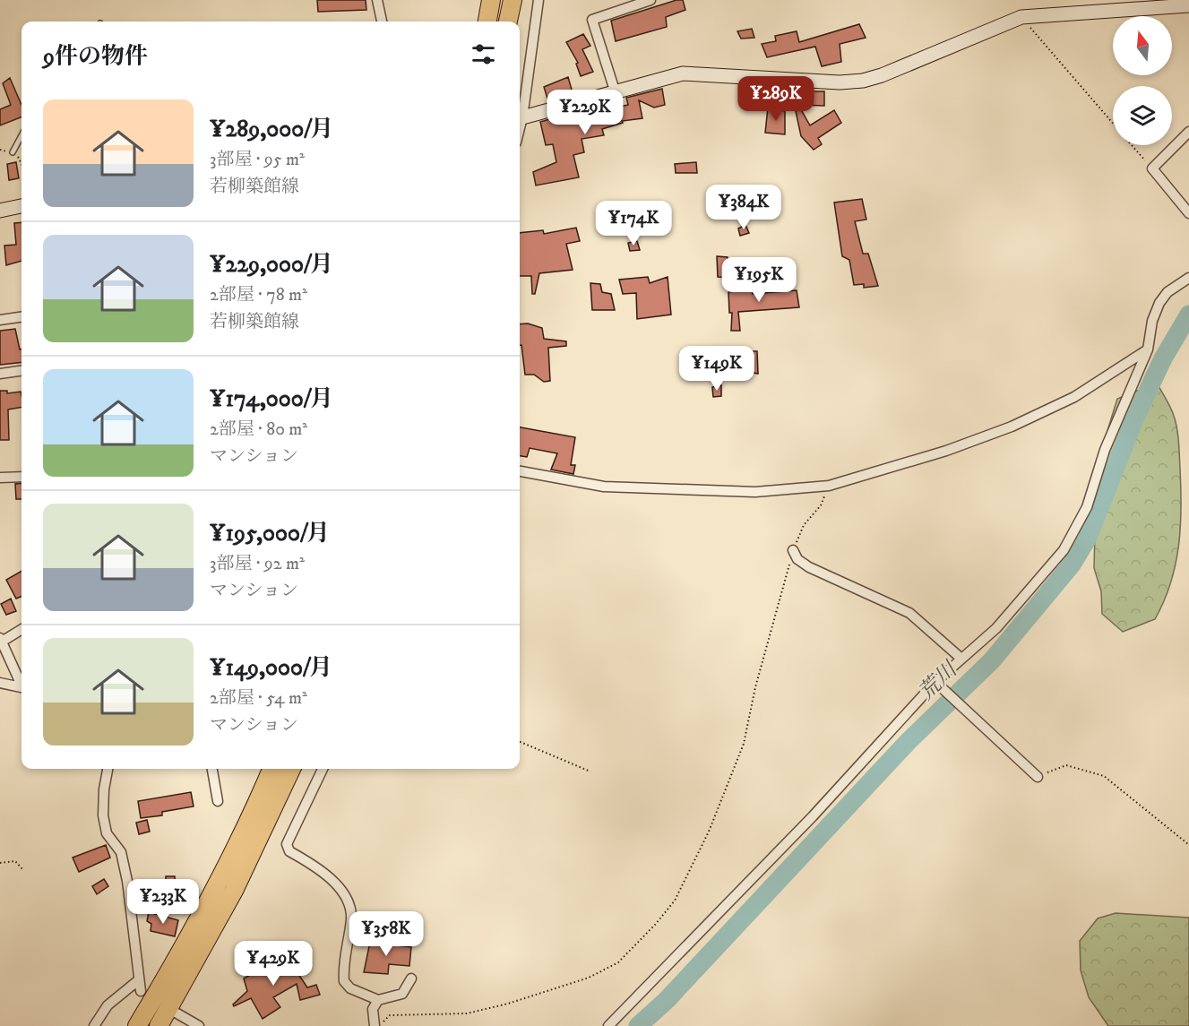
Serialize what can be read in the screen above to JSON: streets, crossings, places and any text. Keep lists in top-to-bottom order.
{
  "water": ["荒川"],
  "north": "top",
  "page": {
    "heading": "9件の物件",
    "price": [
      "¥289K",
      "¥229K",
      "¥384K",
      "¥174K",
      "¥195K",
      "¥149K",
      "¥233K",
      "¥358K",
      "¥429K"
    ],
    "list": [
      {
        "name": "¥289,000/月",
        "note": "3部屋 · 95 m² · 若柳築館線"
      },
      {
        "name": "¥229,000/月",
        "note": "2部屋 · 78 m² · 若柳築館線"
      },
      {
        "name": "¥174,000/月",
        "note": "2部屋 · 80 m² · マンション"
      },
      {
        "name": "¥195,000/月",
        "note": "3部屋 · 92 m² · マンション"
      },
      {
        "name": "¥149,000/月",
        "note": "2部屋 · 54 m² · マンション"
      }
    ]
  }
}
